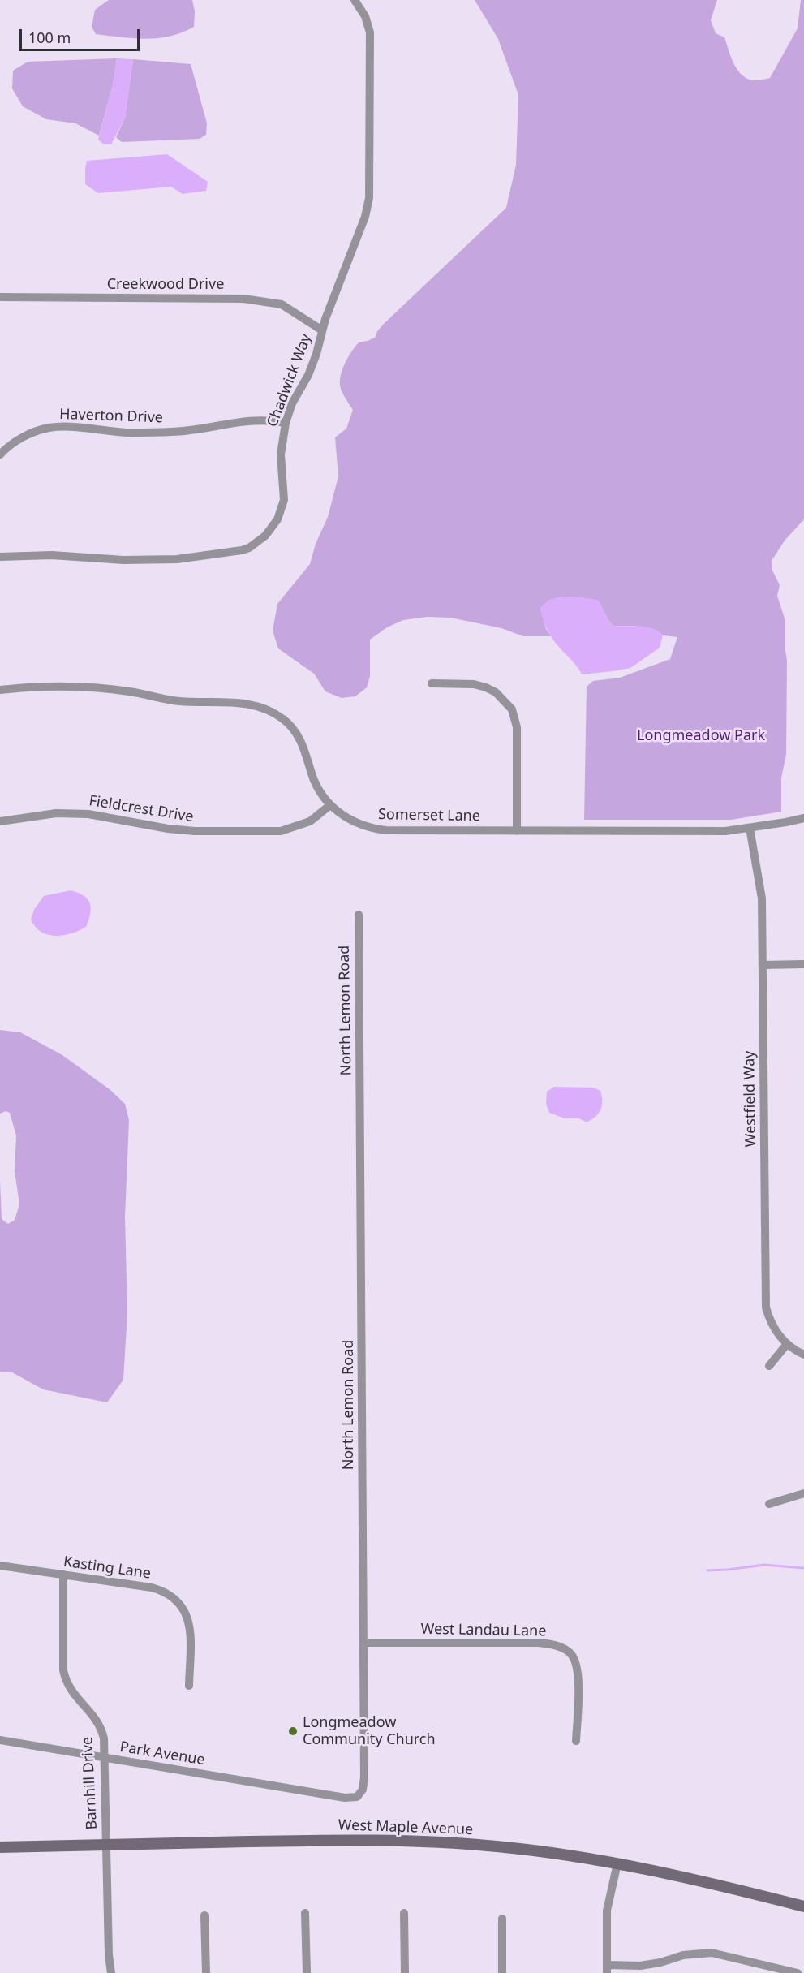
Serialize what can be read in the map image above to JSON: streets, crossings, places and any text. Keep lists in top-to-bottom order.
{
  "streets": {
    "main road": ["West Maple Avenue"],
    "street": [
      "Creekwood Drive",
      "Chadwick Way",
      "Haverton Drive",
      "Fieldcrest Drive",
      "Somerset Lane",
      "North Lemon Road",
      "Westfield Way",
      "Kasting Lane",
      "West Landau Lane",
      "Park Avenue",
      "Barnhill Drive"
    ]
  },
  "crossings": [
    ["Creekwood Drive", "Chadwick Way"],
    ["Chadwick Way", "Haverton Drive"],
    ["Fieldcrest Drive", "Somerset Lane"],
    ["Somerset Lane", "Westfield Way"],
    ["North Lemon Road", "West Landau Lane"],
    ["North Lemon Road", "Park Avenue"],
    ["Kasting Lane", "Barnhill Drive"],
    ["Park Avenue", "Barnhill Drive"],
    ["Barnhill Drive", "West Maple Avenue"]
  ],
  "parks": ["Longmeadow Park"],
  "places": ["Longmeadow Community Church"],
  "scale_bar": "100 m"
}
